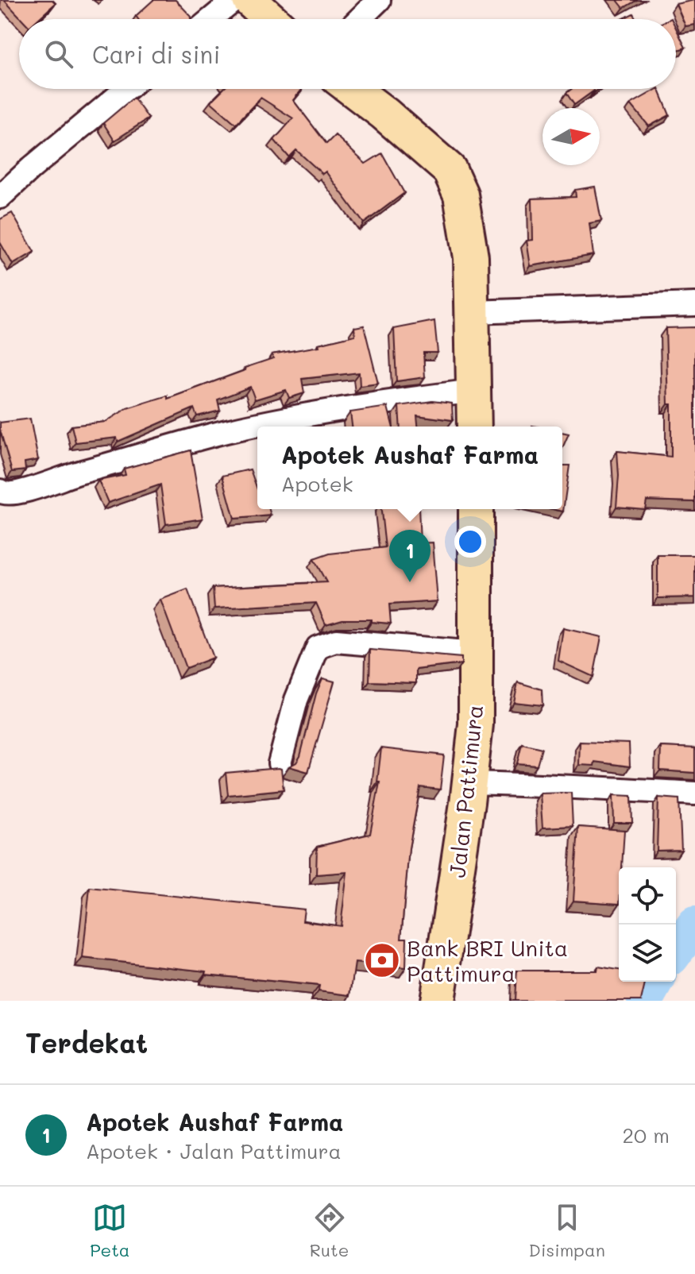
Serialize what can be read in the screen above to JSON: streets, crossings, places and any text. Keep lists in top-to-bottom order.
{
  "streets": {
    "highway": ["Jalan Pattimura"]
  },
  "places": {
    "bank": ["Bank BRI Unita Pattimura"]
  },
  "north": "right",
  "page": {
    "search": "Cari di sini",
    "popup": ["Apotek Aushaf Farma", "Apotek"],
    "pins": "1",
    "heading": "Terdekat",
    "list": [
      {
        "mark": "1",
        "name": "Apotek Aushaf Farma",
        "note": "Apotek · Jalan Pattimura",
        "value": "20 m"
      }
    ],
    "nav": ["Peta", "Rute", "Disimpan"]
  }
}
